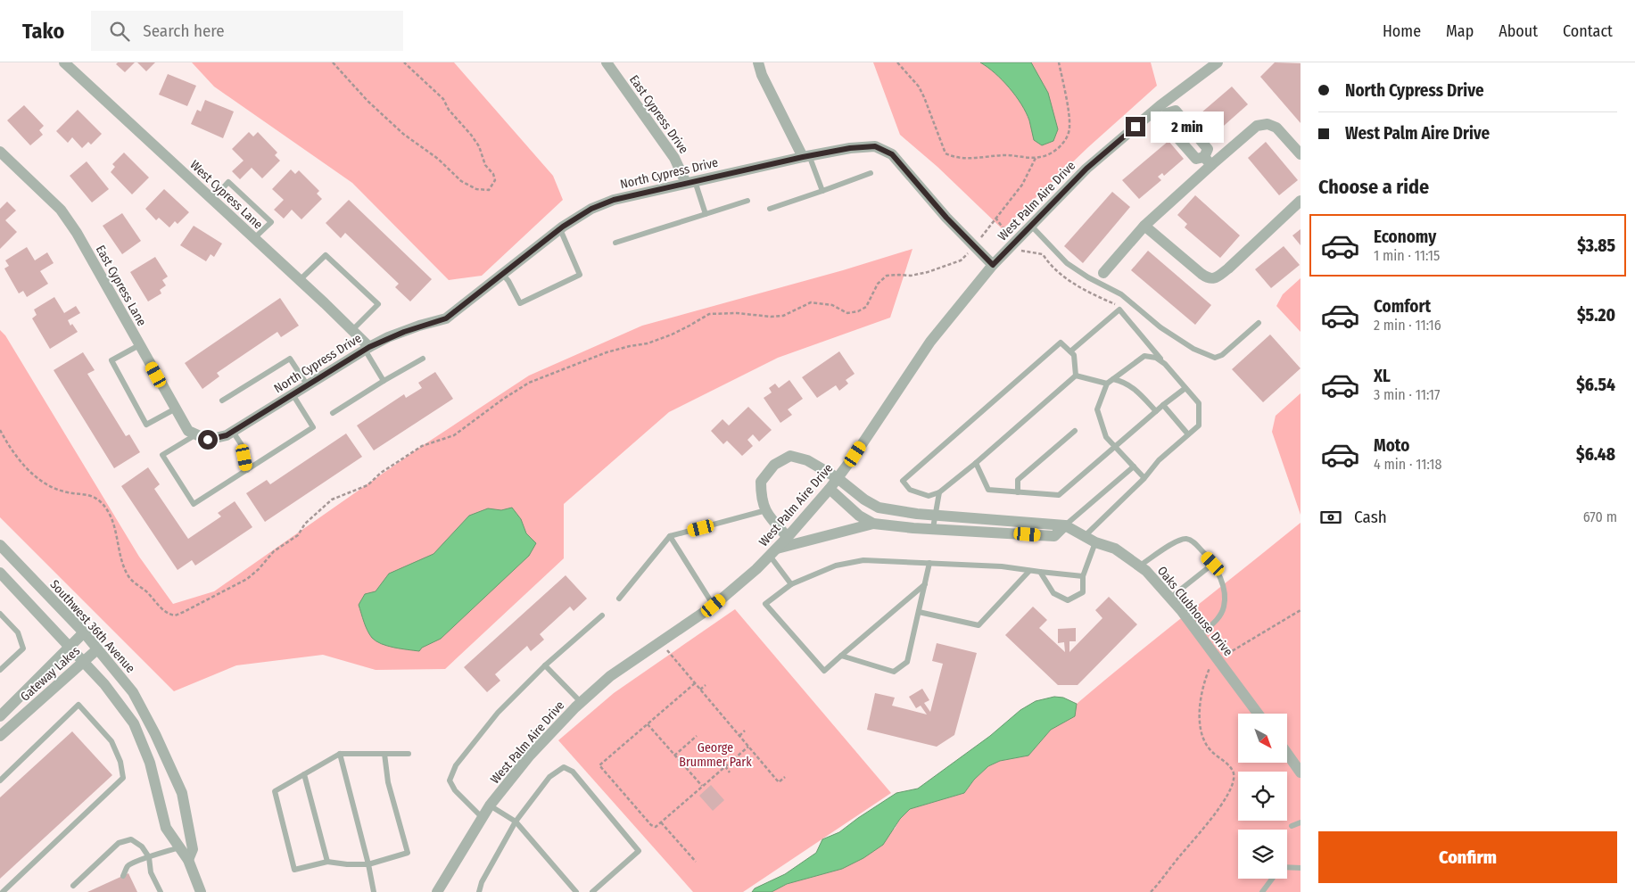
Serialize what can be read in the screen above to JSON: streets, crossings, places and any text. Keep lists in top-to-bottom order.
{
  "streets": {
    "street": [
      "East Cypress Drive",
      "North Cypress Drive",
      "West Cypress Lane",
      "West Palm Aire Drive",
      "East Cypress Lane",
      "Oaks Clubhouse Drive",
      "Southwest 36th Avenue",
      "Gateway Lakes"
    ]
  },
  "crossings": [
    ["East Cypress Drive", "North Cypress Drive"],
    ["North Cypress Drive", "West Cypress Lane"],
    ["North Cypress Drive", "West Palm Aire Drive"],
    ["North Cypress Drive", "East Cypress Lane"],
    ["West Palm Aire Drive", "Oaks Clubhouse Drive"],
    ["Southwest 36th Avenue", "Gateway Lakes"]
  ],
  "parks": ["George Brummer Park"],
  "north": "bottom right",
  "page": {
    "header": "Tako",
    "search": "Search here",
    "nav": [
      "Home",
      "Map",
      "About",
      "Contact"
    ],
    "banner": ["North Cypress Drive", "West Palm Aire Drive"],
    "bubble": "2 min",
    "heading": "Choose a ride",
    "list": [
      {
        "name": "Economy",
        "note": "1 min · 11:15",
        "value": "$3.85"
      },
      {
        "name": "Comfort",
        "note": "2 min · 11:16",
        "value": "$5.20"
      },
      {
        "name": "XL",
        "note": "3 min · 11:17",
        "value": "$6.54"
      },
      {
        "name": "Moto",
        "note": "4 min · 11:18",
        "value": "$6.48"
      }
    ],
    "pay": ["Cash", "670 m"],
    "buttons": "Confirm"
  }
}
